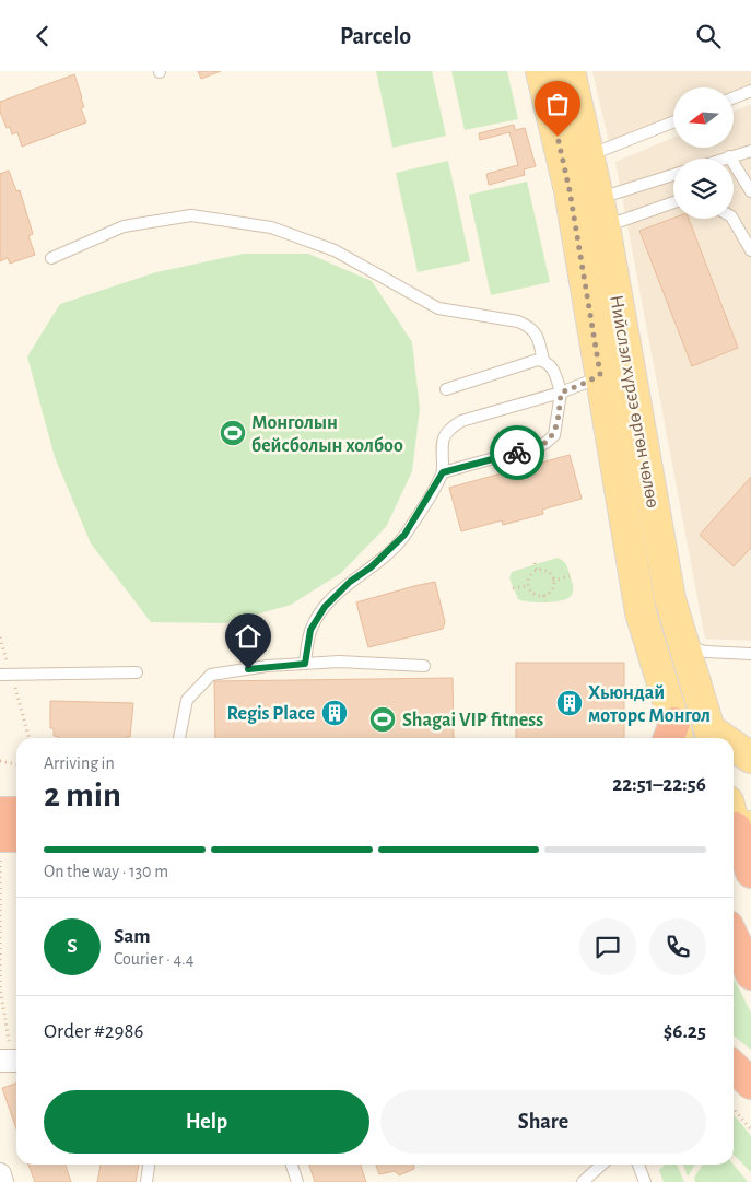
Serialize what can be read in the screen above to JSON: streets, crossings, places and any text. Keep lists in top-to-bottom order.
{
  "streets": {
    "main road": ["Нийслэл хүрээ өргөн чөлөө"]
  },
  "places": {
    "sports": ["Монголын бейсболын холбоо", "Shagai VIP fitness"],
    "building": ["Хьюндай моторс Монгол", "Regis Place"]
  },
  "north": "left",
  "page": {
    "header": "Parcelo",
    "heading": ["2 min", "Arriving in", "22:51–22:56"],
    "panel": [
      "Sam",
      "Courier · 4.4",
      "Order #2986",
      "$6.25"
    ],
    "bar": "On the way · 130 m",
    "round": "S",
    "buttons": ["Help", "Share"]
  }
}
